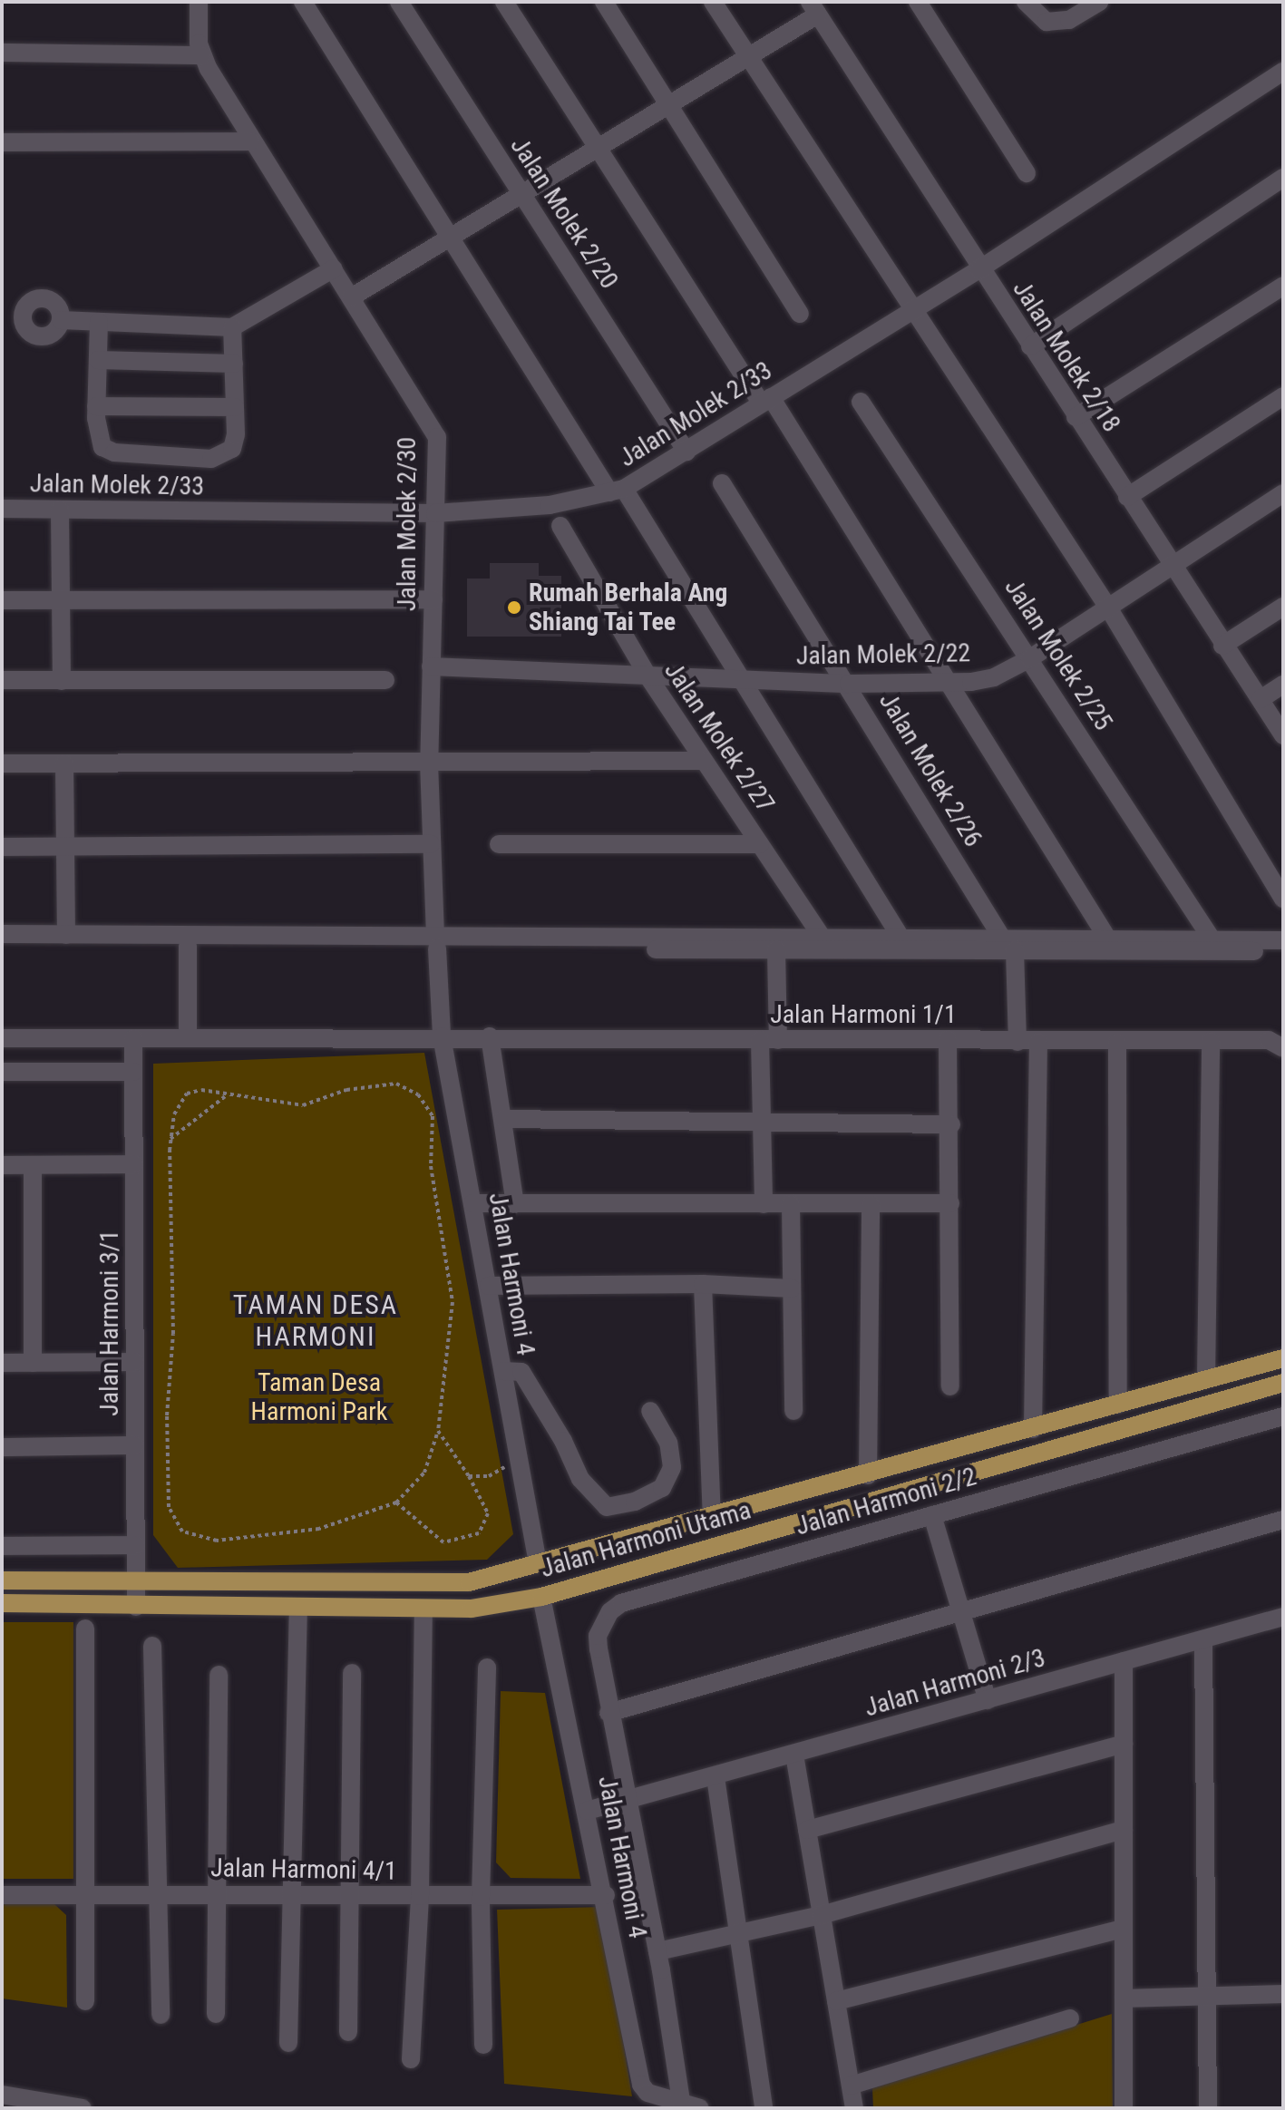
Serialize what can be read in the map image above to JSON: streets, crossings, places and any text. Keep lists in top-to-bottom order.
{
  "streets": {
    "main road": ["Jalan Harmoni Utama"],
    "street": [
      "Jalan Molek 2/20",
      "Jalan Molek 2/18",
      "Jalan Molek 2/33",
      "Jalan Molek 2/30",
      "Jalan Molek 2/22",
      "Jalan Molek 2/25",
      "Jalan Molek 2/27",
      "Jalan Molek 2/26",
      "Jalan Harmoni 1/1",
      "Jalan Harmoni 4",
      "Jalan Harmoni 3/1",
      "Jalan Harmoni 2/2",
      "Jalan Harmoni 2/3",
      "Jalan Harmoni 4/1"
    ]
  },
  "crossings": [
    ["Jalan Molek 2/20", "Jalan Molek 2/33"],
    ["Jalan Molek 2/18", "Jalan Molek 2/33"],
    ["Jalan Molek 2/18", "Jalan Molek 2/22"],
    ["Jalan Molek 2/33", "Jalan Molek 2/30"],
    ["Jalan Molek 2/30", "Jalan Molek 2/22"],
    ["Jalan Molek 2/30", "Jalan Harmoni 4"],
    ["Jalan Molek 2/22", "Jalan Molek 2/25"],
    ["Jalan Molek 2/22", "Jalan Molek 2/27"],
    ["Jalan Molek 2/22", "Jalan Molek 2/26"],
    ["Jalan Harmoni 1/1", "Jalan Harmoni 4"],
    ["Jalan Harmoni 1/1", "Jalan Harmoni 3/1"],
    ["Jalan Harmoni 4", "Jalan Harmoni 2/2"],
    ["Jalan Harmoni 4", "Jalan Harmoni Utama"],
    ["Jalan Harmoni 4", "Jalan Harmoni 2/3"],
    ["Jalan Harmoni 4", "Jalan Harmoni 4/1"],
    ["Jalan Harmoni 3/1", "Jalan Harmoni Utama"],
    ["Jalan Harmoni 2/2", "Jalan Harmoni 2/3"]
  ],
  "districts": ["TAMAN DESA HARMONI"],
  "parks": ["Taman Desa Harmoni Park"],
  "places": ["Rumah Berhala Ang Shiang Tai Tee"]
}
